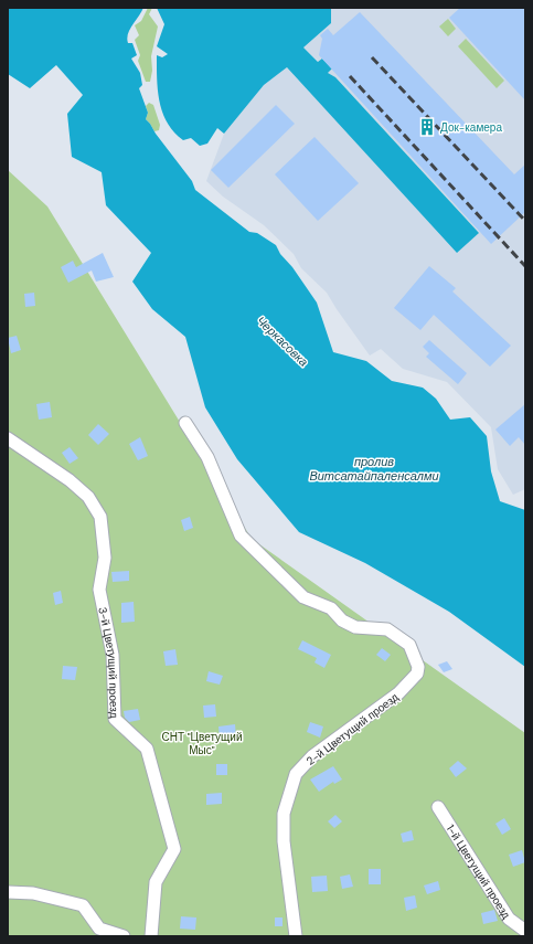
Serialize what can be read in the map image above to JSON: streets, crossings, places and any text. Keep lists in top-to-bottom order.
{
  "streets": {
    "street": ["3-й Цветущий проезд", "2-й Цветущий проезд", "1-й Цветущий проезд"]
  },
  "water": ["Черкасовка", "пролив Витсатайпаленсалми"],
  "parks": ["СНТ \"Цветущий Мыс\""],
  "places": {
    "building": ["Док-камера"]
  }
}
